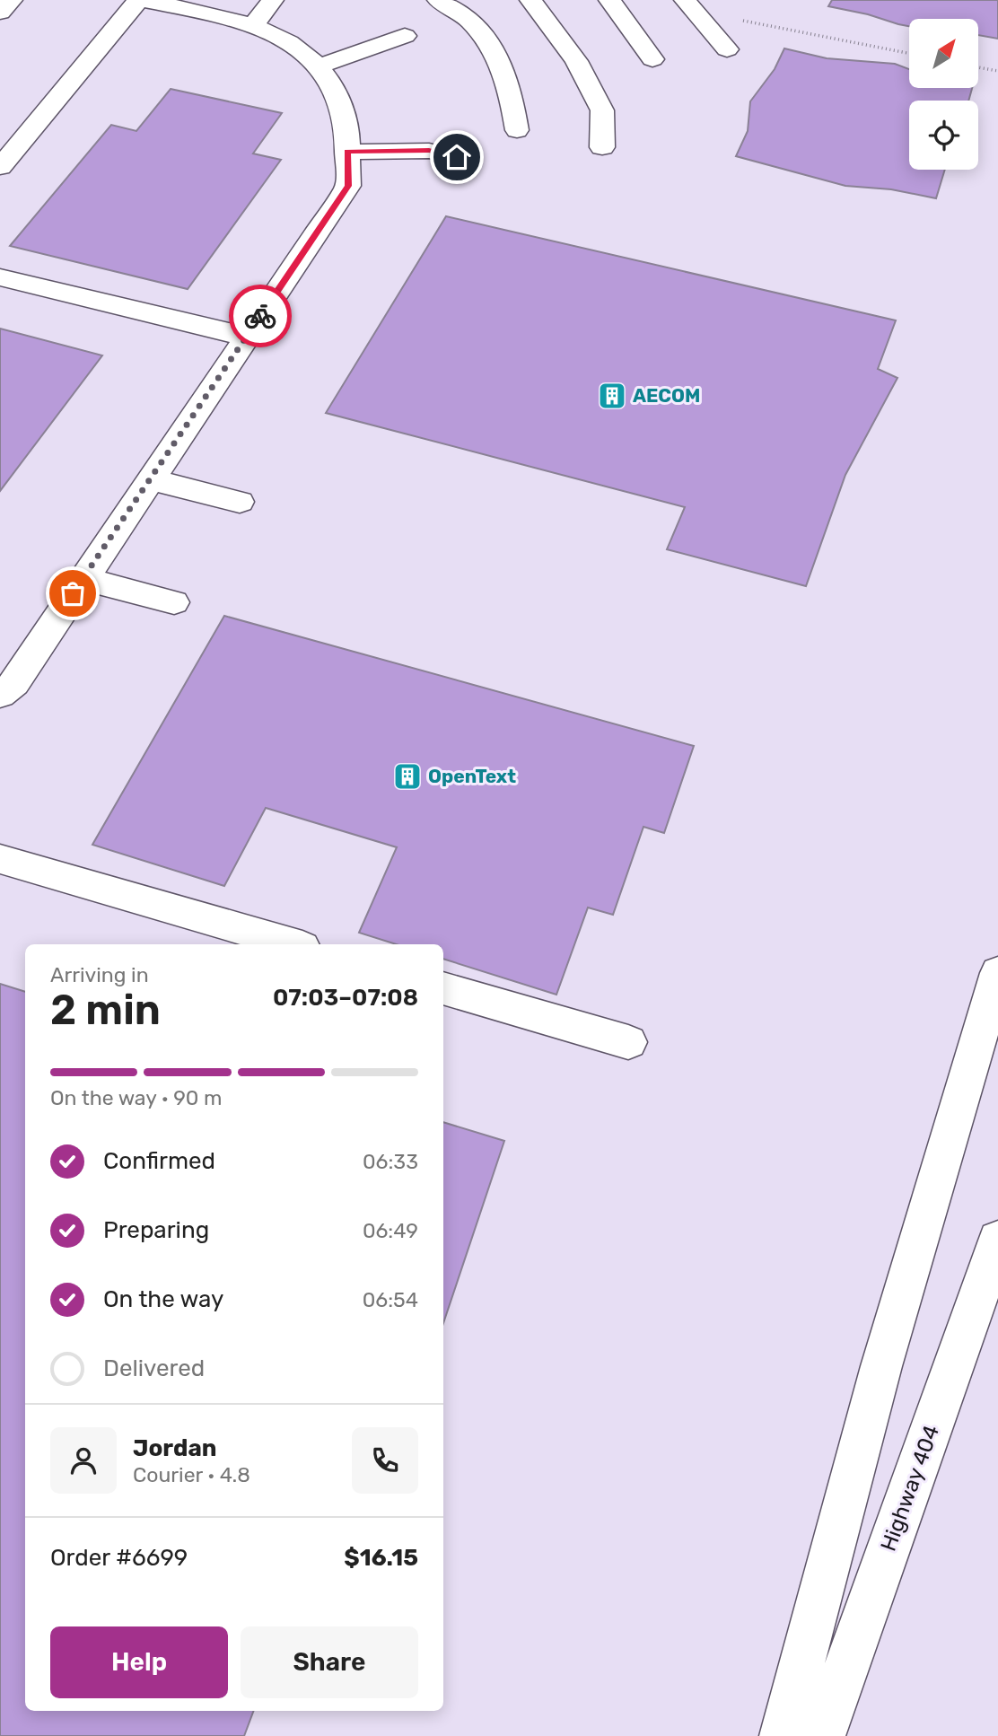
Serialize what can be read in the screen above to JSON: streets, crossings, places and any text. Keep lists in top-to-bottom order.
{
  "streets": {
    "main road": ["Highway 404"]
  },
  "places": {
    "building": ["AECOM", "OpenText"]
  },
  "north": "top right",
  "page": {
    "heading": ["2 min", "Arriving in", "07:03–07:08"],
    "panel": [
      "Jordan",
      "Courier · 4.8",
      "Order #6699",
      "$16.15"
    ],
    "bar": "On the way · 90 m",
    "list": [
      ["Confirmed", "06:33"],
      ["Preparing", "06:49"],
      ["On the way", "06:54"],
      "Delivered"
    ],
    "buttons": ["Help", "Share"]
  }
}
